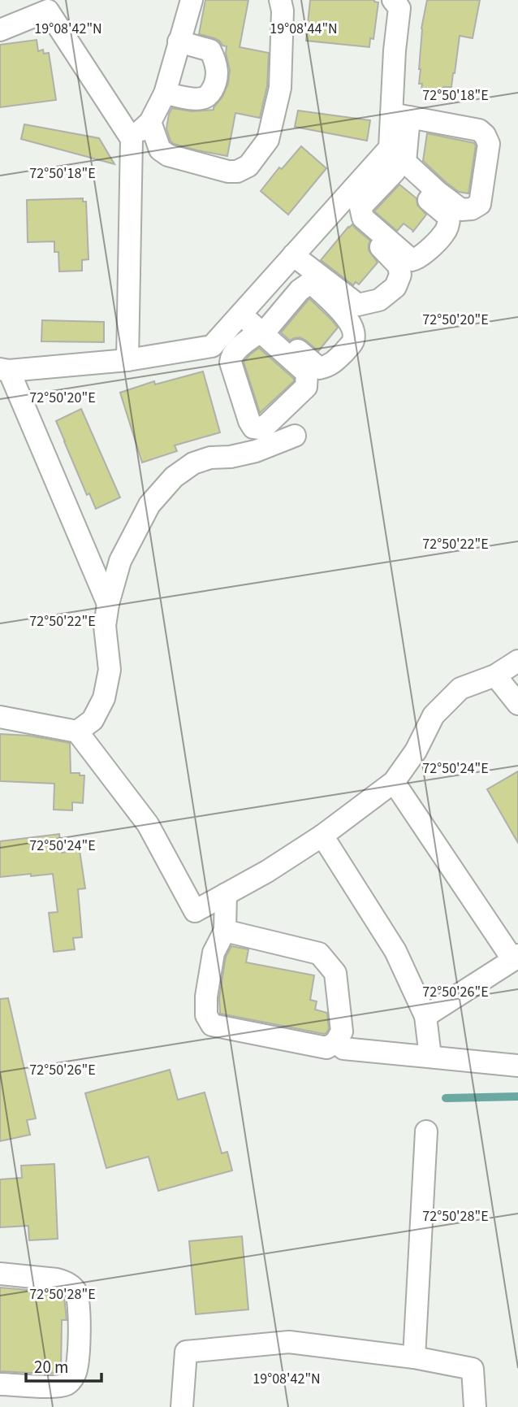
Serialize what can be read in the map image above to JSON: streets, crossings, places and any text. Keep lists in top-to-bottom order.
{
  "scale_bar": "20 m",
  "coordinates": [
    "19°08'42\"N",
    "19°08'44\"N",
    "72°50'18\"E",
    "72°50'20\"E",
    "72°50'22\"E",
    "72°50'24\"E",
    "72°50'26\"E",
    "72°50'28\"E"
  ]
}
